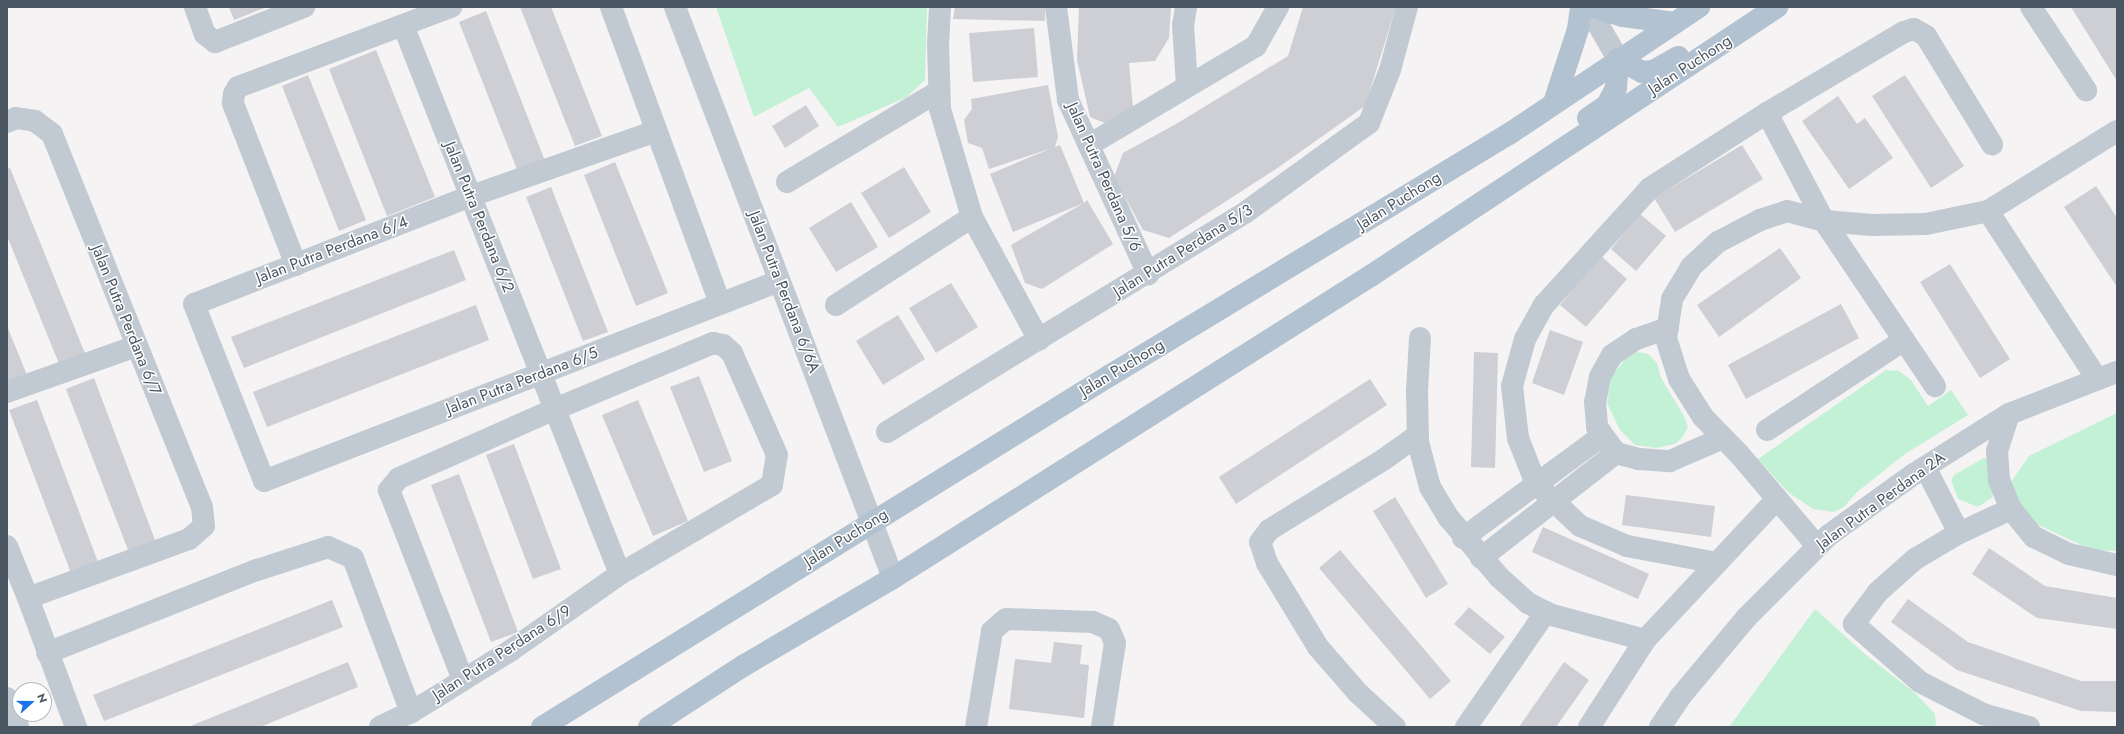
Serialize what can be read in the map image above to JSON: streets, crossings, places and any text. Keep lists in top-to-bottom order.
{
  "streets": {
    "main road": ["Jalan Puchong"],
    "street": [
      "Jalan Putra Perdana 5/6",
      "Jalan Putra Perdana 6/2",
      "Jalan Putra Perdana 6/4",
      "Jalan Putra Perdana 5/3",
      "Jalan Putra Perdana 6/6A",
      "Jalan Putra Perdana 6/7",
      "Jalan Putra Perdana 6/5",
      "Jalan Putra Perdana 2A",
      "Jalan Putra Perdana 6/9"
    ]
  },
  "crossings": [
    ["Jalan Puchong", "Jalan Putra Perdana 6/6A"],
    ["Jalan Putra Perdana 5/6", "Jalan Putra Perdana 5/3"],
    ["Jalan Putra Perdana 6/2", "Jalan Putra Perdana 6/4"],
    ["Jalan Putra Perdana 6/2", "Jalan Putra Perdana 6/5"],
    ["Jalan Putra Perdana 6/2", "Jalan Putra Perdana 6/9"],
    ["Jalan Putra Perdana 6/4", "Jalan Putra Perdana 6/5"],
    ["Jalan Putra Perdana 6/6A", "Jalan Putra Perdana 6/5"]
  ],
  "north": "right"
}
